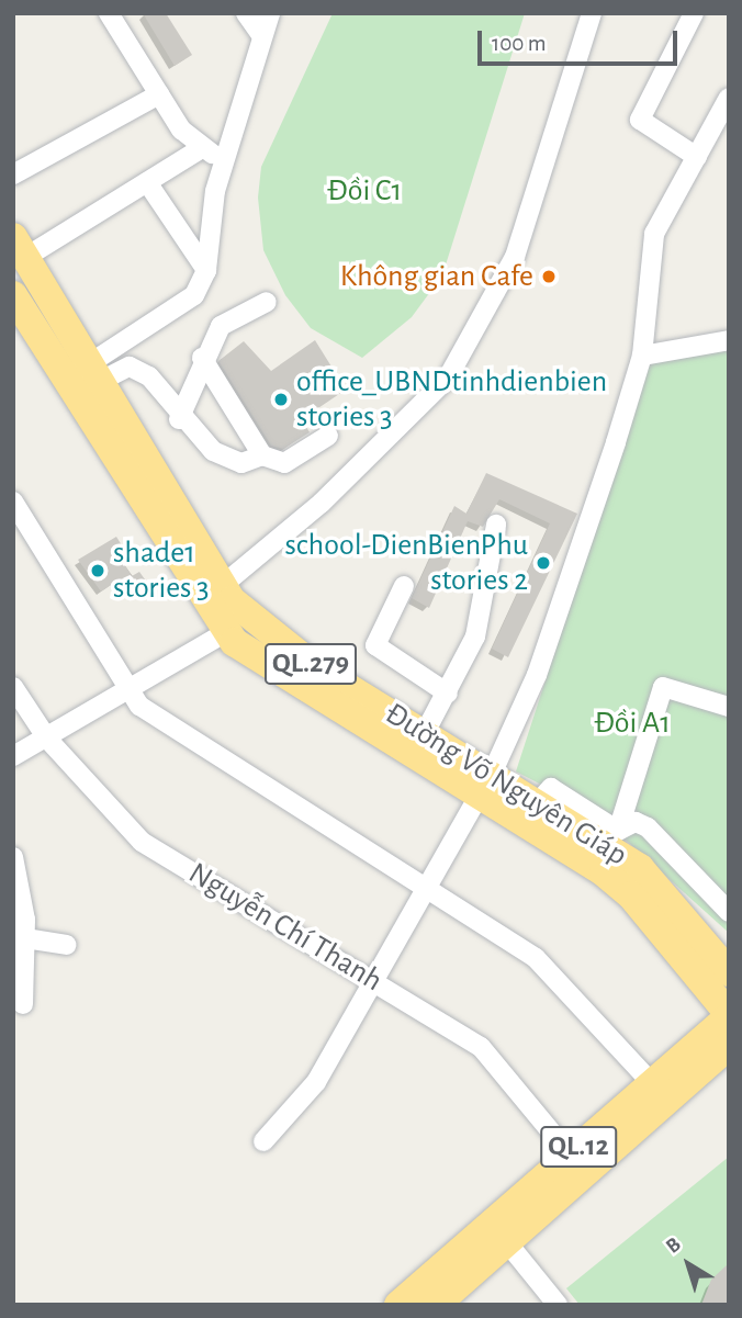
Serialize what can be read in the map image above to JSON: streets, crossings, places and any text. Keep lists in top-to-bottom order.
{
  "streets": {
    "highway": ["QL.279", "Đường Võ Nguyên Giáp", "QL.12"],
    "street": ["Nguyễn Chí Thanh"]
  },
  "crossings": [
    ["Đường Võ Nguyên Giáp", "QL.12"],
    ["Nguyễn Chí Thanh", "QL.12"]
  ],
  "parks": ["Đồi C1", "Đồi A1"],
  "places": [
    "Không gian Cafe",
    "office_UBNDtinhdienbien stories 3",
    "school-DienBienPhu stories 2",
    "shade1 stories 3"
  ],
  "scale_bar": "100 m",
  "north": "top left"
}
